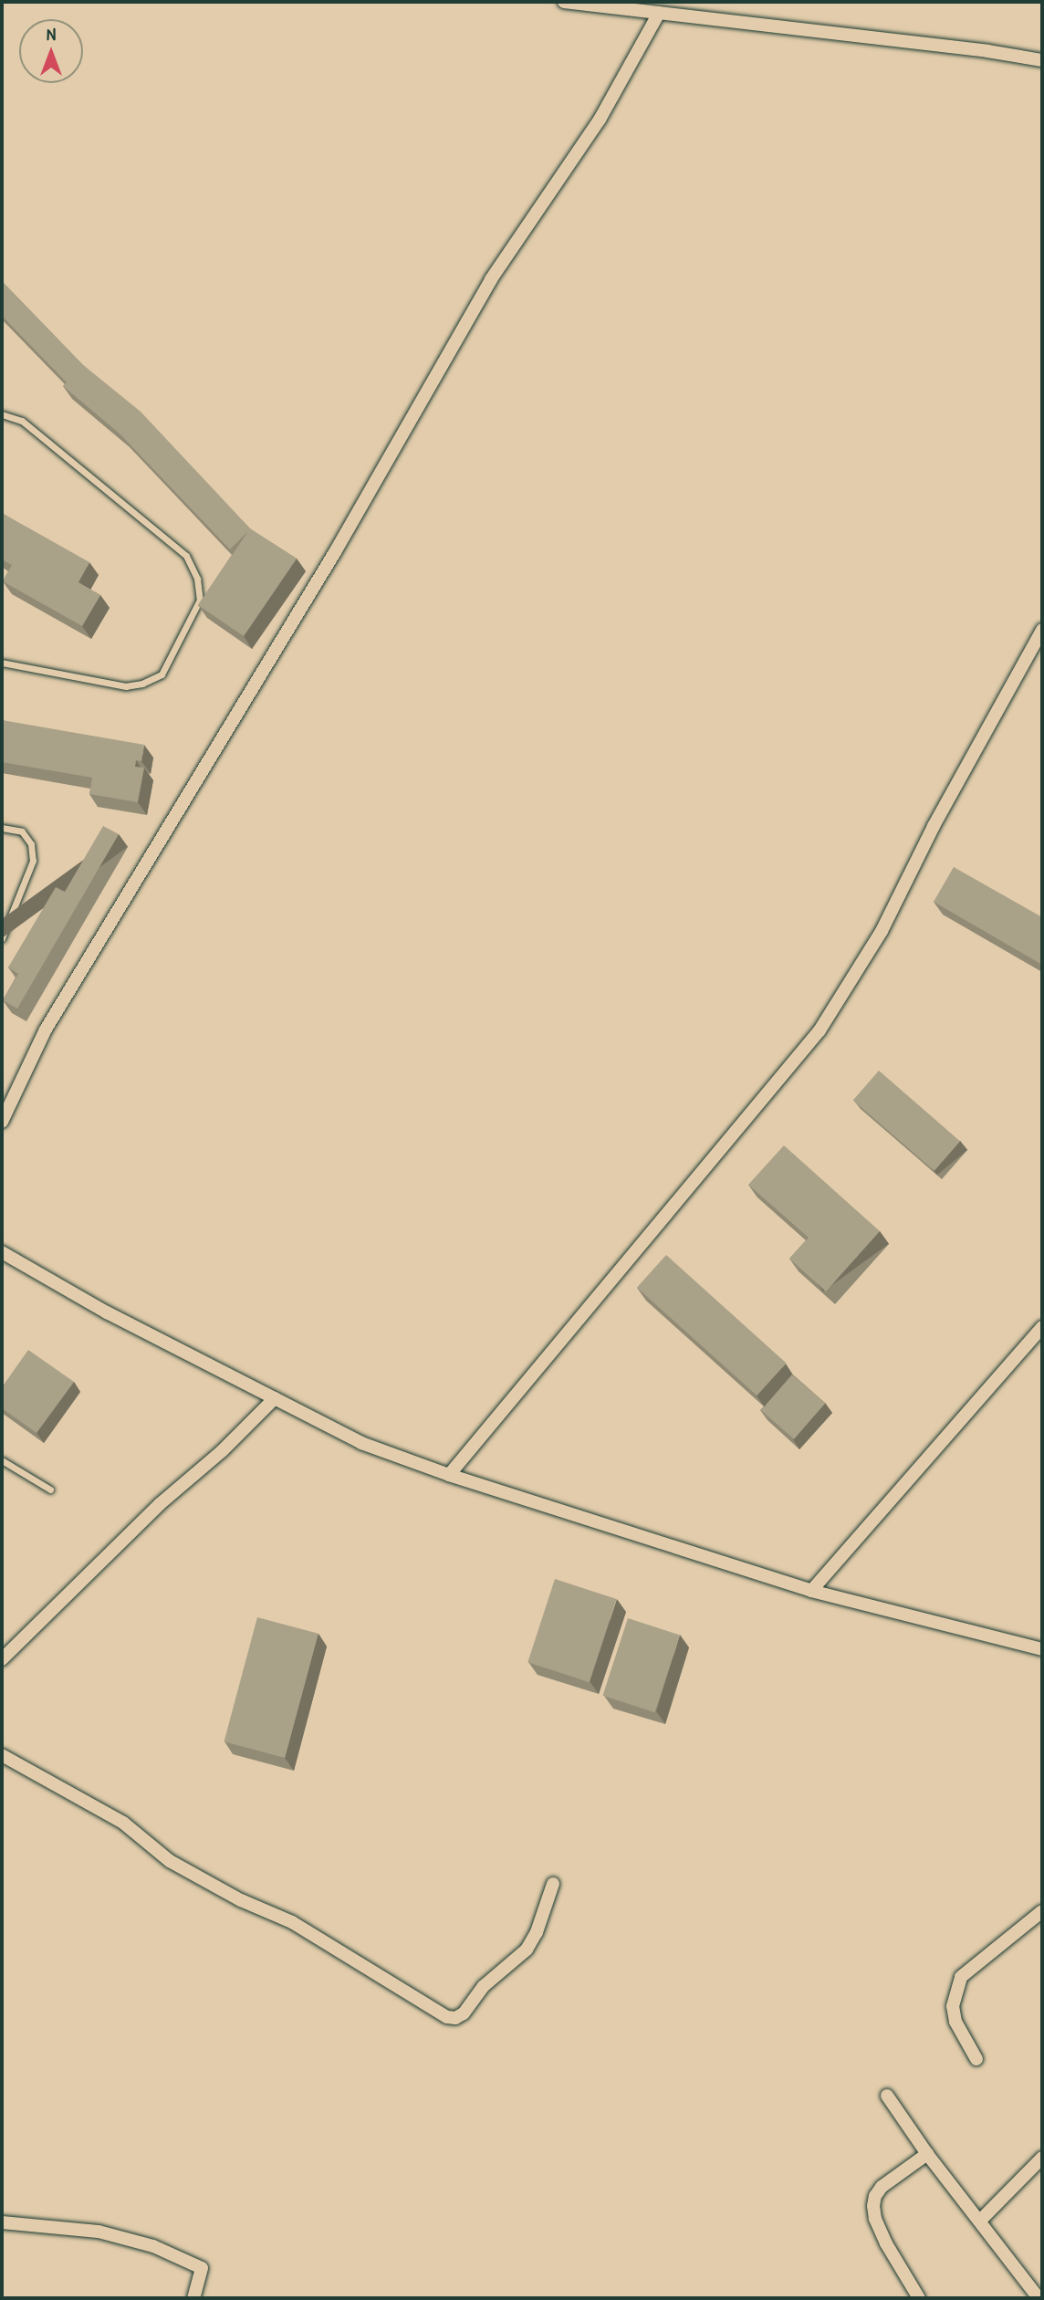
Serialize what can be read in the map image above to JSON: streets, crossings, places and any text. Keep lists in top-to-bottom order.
{
  "north": "top"
}
